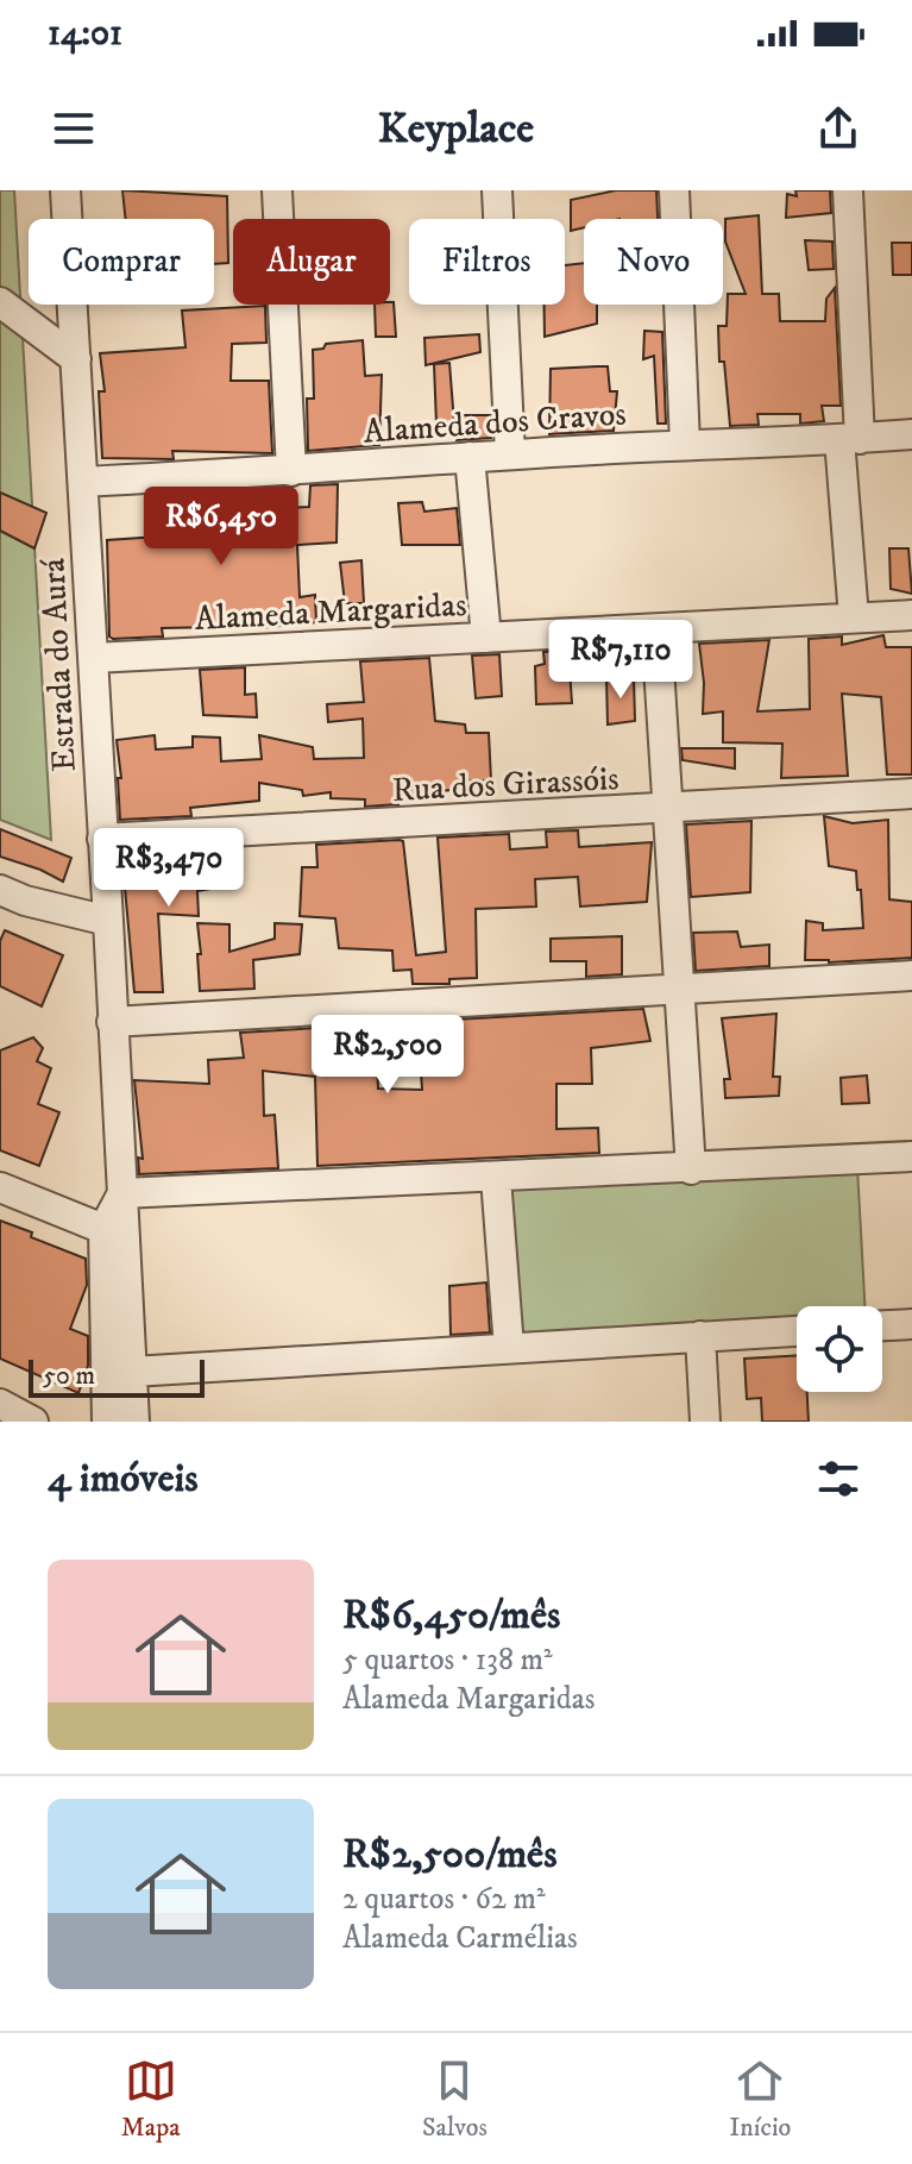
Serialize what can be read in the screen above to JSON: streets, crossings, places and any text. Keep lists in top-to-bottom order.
{
  "streets": {
    "street": [
      "Alameda dos Cravos",
      "Alameda Margaridas",
      "Estrada do Aurá",
      "Rua dos Girassóis"
    ]
  },
  "crossings": [
    ["Alameda dos Cravos", "Estrada do Aurá"],
    ["Alameda Margaridas", "Estrada do Aurá"],
    ["Estrada do Aurá", "Rua dos Girassóis"]
  ],
  "scale_bar": "50 m",
  "page": {
    "status": "14:01",
    "header": "Keyplace",
    "chip": [
      "Comprar",
      "Alugar",
      "Filtros",
      "Novo"
    ],
    "price": [
      "R$6,450",
      "R$7,110",
      "R$3,470",
      "R$2,500"
    ],
    "scale": "50 m",
    "heading": "4 imóveis",
    "list": [
      {
        "name": "R$6,450/mês",
        "note": "5 quartos · 138 m² · Alameda Margaridas"
      },
      {
        "name": "R$2,500/mês",
        "note": "2 quartos · 62 m² · Alameda Carmélias"
      }
    ],
    "tabs": ["Mapa", "Salvos", "Início"]
  }
}
